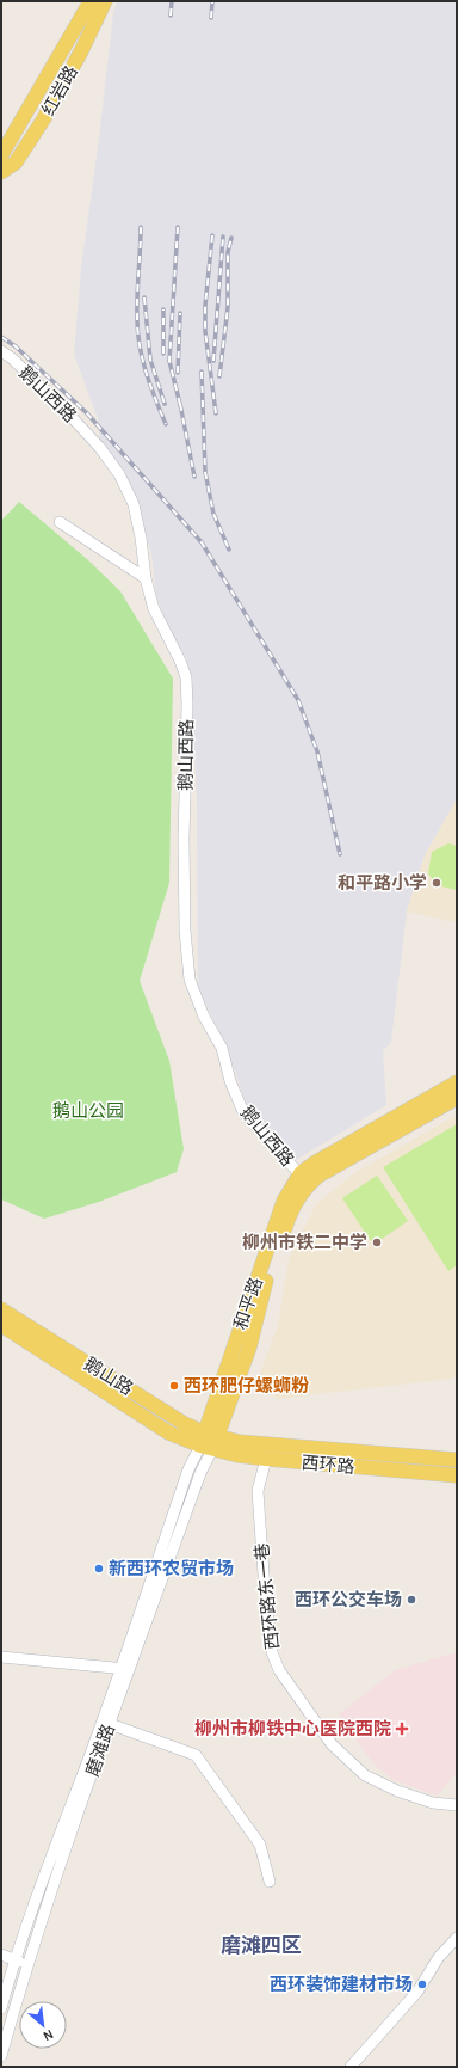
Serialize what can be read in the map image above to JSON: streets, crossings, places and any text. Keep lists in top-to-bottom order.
{
  "streets": {
    "main road": [
      "红岩路",
      "和平路",
      "鹅山路",
      "西环路"
    ],
    "street": ["鹅山西路", "西环路东一巷", "磨滩路"]
  },
  "crossings": [
    ["鹅山西路", "和平路"],
    ["和平路", "鹅山路"],
    ["和平路", "西环路"],
    ["和平路", "磨滩路"],
    ["鹅山路", "西环路"],
    ["鹅山路", "磨滩路"],
    ["西环路", "西环路东一巷"],
    ["西环路", "磨滩路"]
  ],
  "districts": ["磨滩四区"],
  "parks": ["鹅山公园"],
  "places": {
    "other": [
      "和平路小学",
      "柳州市铁二中学",
      "西环肥仔螺蛳粉",
      "新西环农贸市场",
      "西环公交车场",
      "西环装饰建材市场"
    ],
    "health": ["柳州市柳铁中心医院西院"]
  },
  "north": "bottom right"
}
